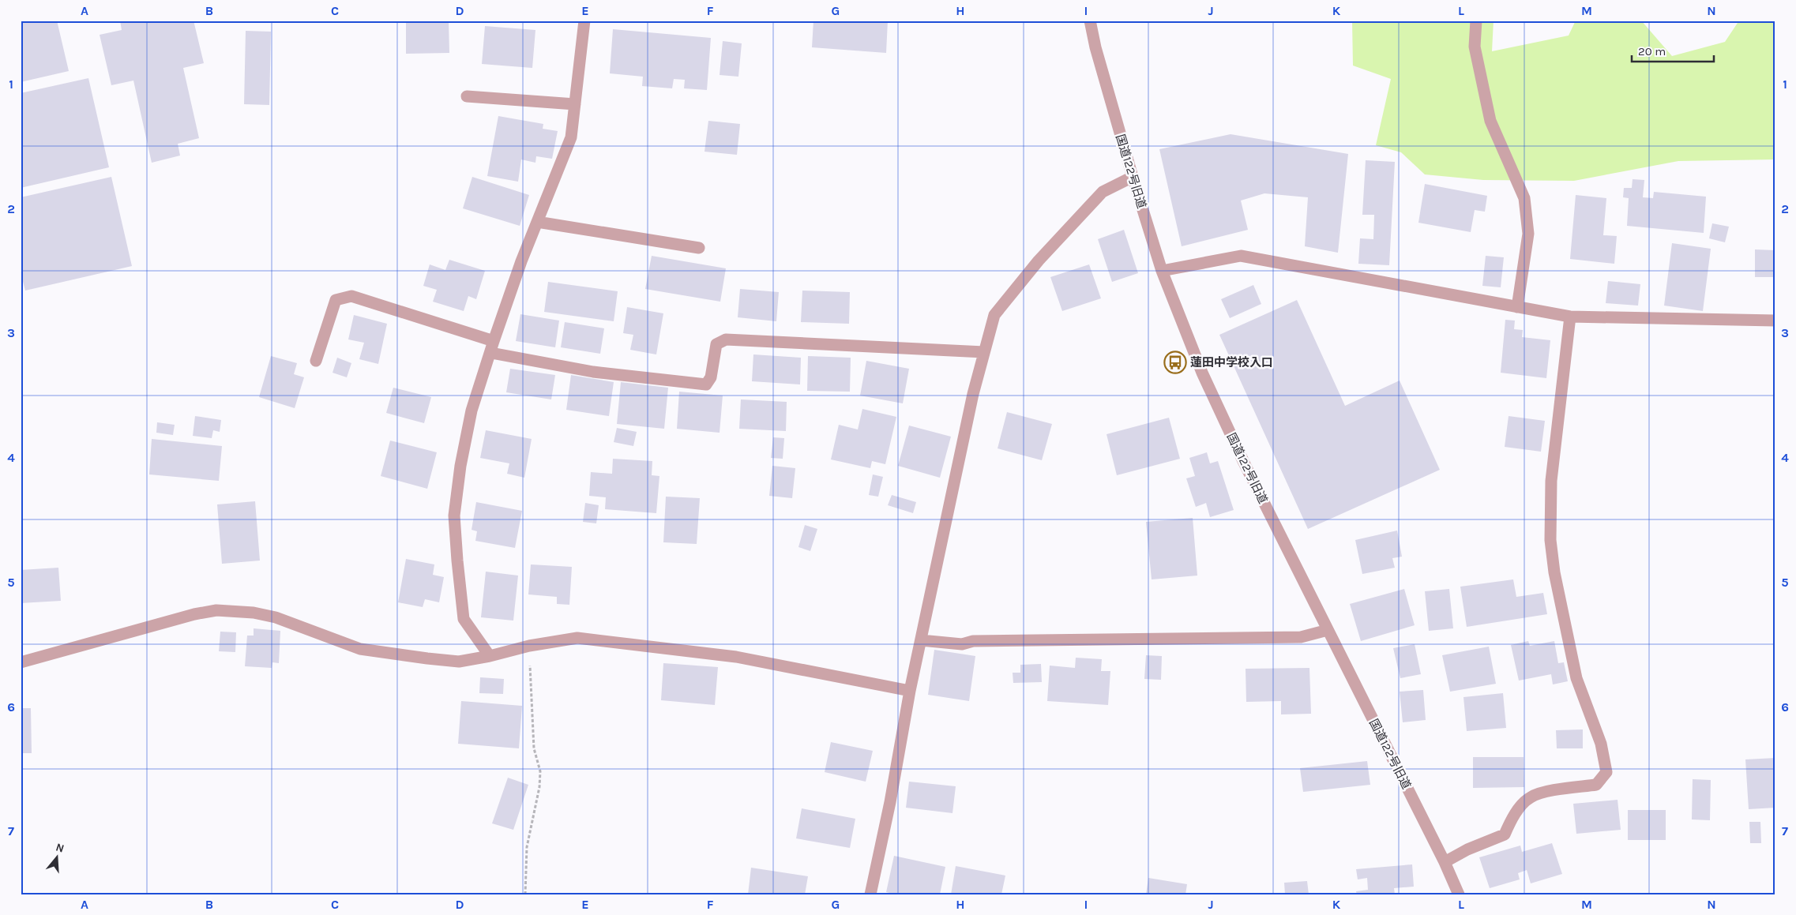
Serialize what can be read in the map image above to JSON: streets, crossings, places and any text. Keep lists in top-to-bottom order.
{
  "streets": {
    "street": ["国道122号旧道"]
  },
  "places": {
    "bus stop": ["蓮田中学校入口"]
  },
  "scale_bar": "20 m",
  "north": "top",
  "grid": {
    "columns": [
      "A",
      "B",
      "C",
      "D",
      "E",
      "F",
      "G",
      "H",
      "I",
      "J",
      "K",
      "L",
      "M",
      "N"
    ],
    "rows": [
      "1",
      "2",
      "3",
      "4",
      "5",
      "6",
      "7"
    ]
  }
}
